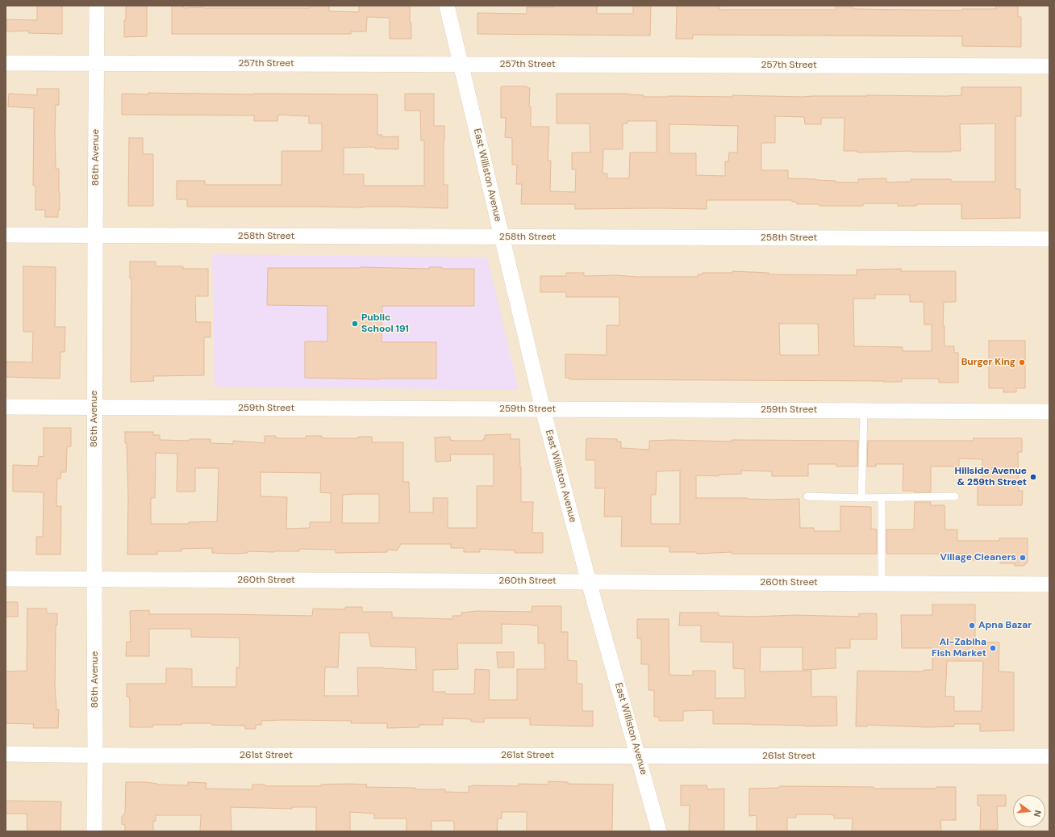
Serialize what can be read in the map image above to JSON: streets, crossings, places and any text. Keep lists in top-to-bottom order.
{
  "streets": {
    "street": [
      "257th Street",
      "86th Avenue",
      "East Williston Avenue",
      "258th Street",
      "259th Street",
      "260th Street",
      "261st Street"
    ]
  },
  "crossings": [
    ["257th Street", "86th Avenue"],
    ["257th Street", "East Williston Avenue"],
    ["86th Avenue", "258th Street"],
    ["86th Avenue", "259th Street"],
    ["86th Avenue", "260th Street"],
    ["86th Avenue", "261st Street"],
    ["East Williston Avenue", "258th Street"],
    ["East Williston Avenue", "259th Street"],
    ["East Williston Avenue", "260th Street"],
    ["East Williston Avenue", "261st Street"]
  ],
  "places": [
    "Public School 191",
    "Burger King",
    "Hillside Avenue & 259th Street",
    "Village Cleaners",
    "Apna Bazar",
    "Al-Zabiha Fish Market"
  ],
  "north": "right"
}
